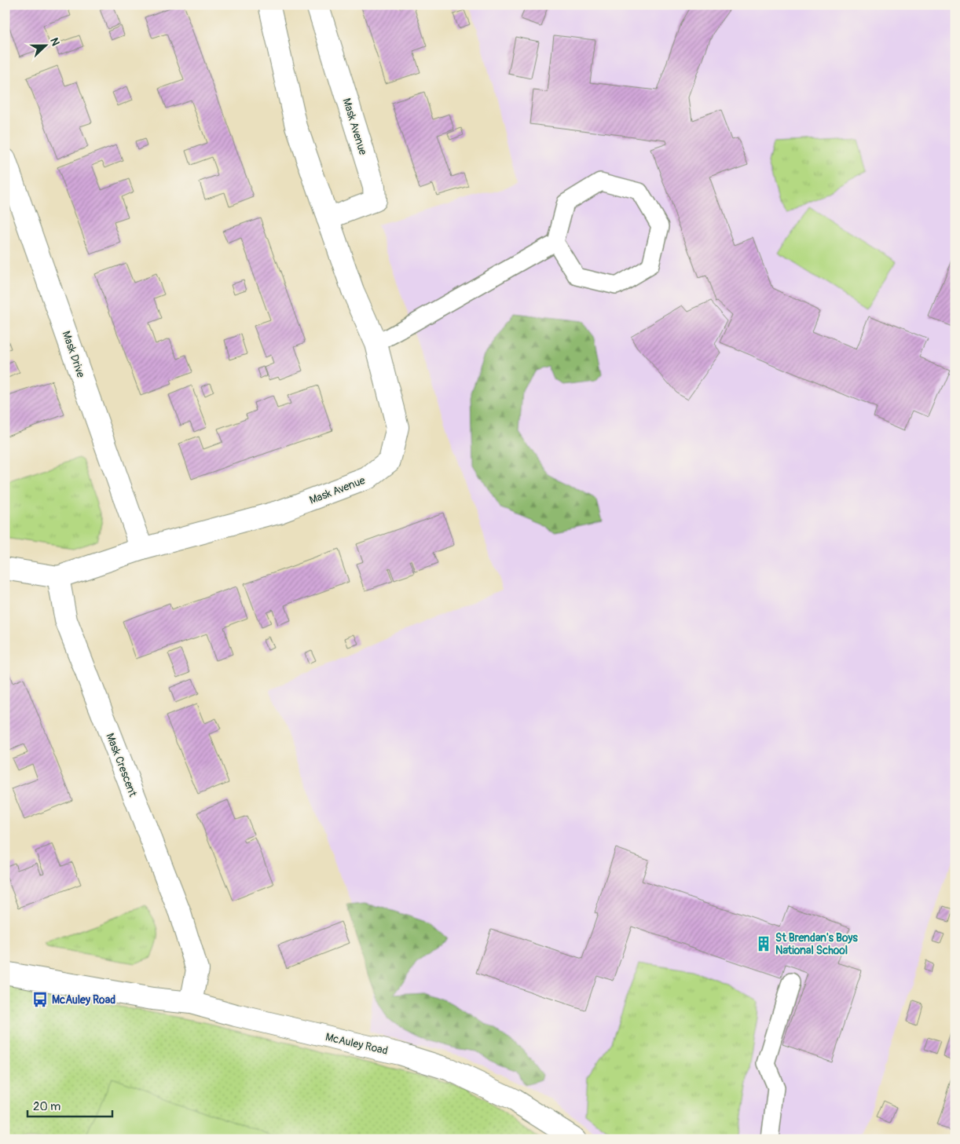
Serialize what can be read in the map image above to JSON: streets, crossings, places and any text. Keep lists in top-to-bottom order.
{
  "streets": {
    "street": [
      "Mask Avenue",
      "Mask Drive",
      "Mask Crescent",
      "McAuley Road"
    ]
  },
  "crossings": [
    ["Mask Avenue", "Mask Drive"],
    ["Mask Avenue", "Mask Crescent"],
    ["Mask Crescent", "McAuley Road"]
  ],
  "places": {
    "building": ["St Brendan's Boys National School"],
    "bus stop": ["McAuley Road"]
  },
  "scale_bar": "20 m",
  "north": "right"
}
